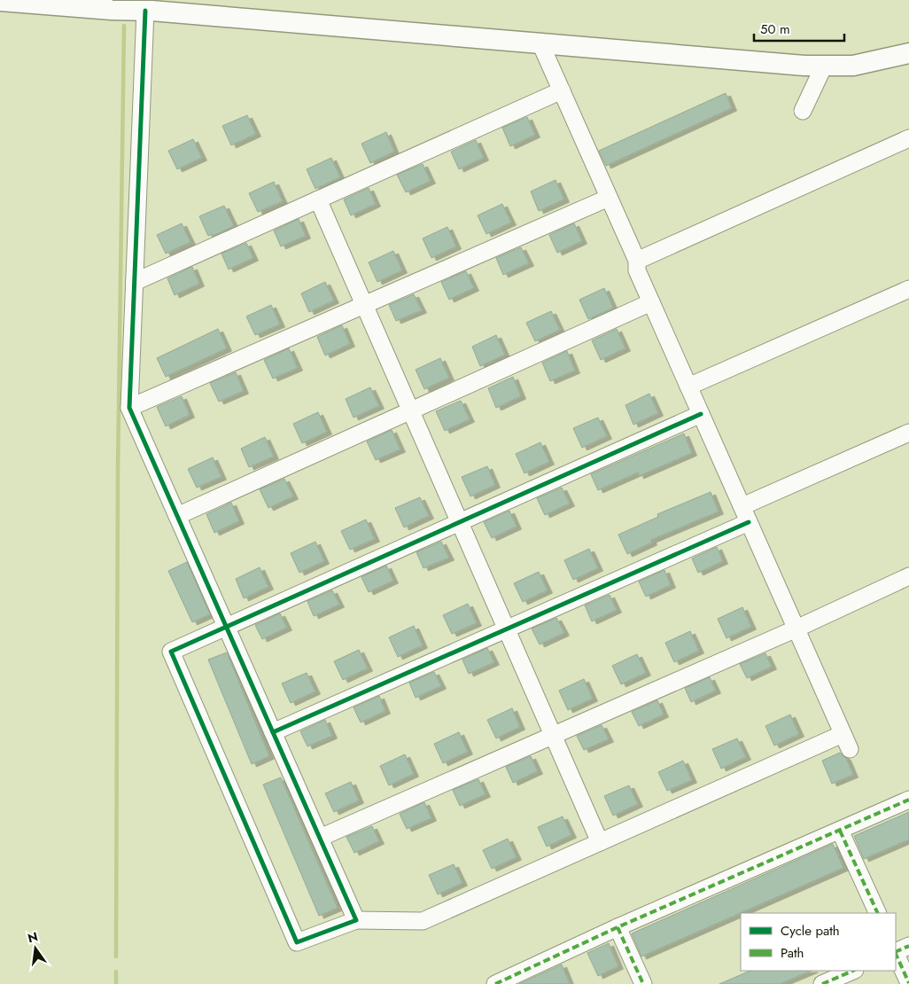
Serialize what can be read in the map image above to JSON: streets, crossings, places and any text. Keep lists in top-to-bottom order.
{
  "legend": ["Cycle path", "Path"],
  "scale_bar": "50 m",
  "north": "top"
}
